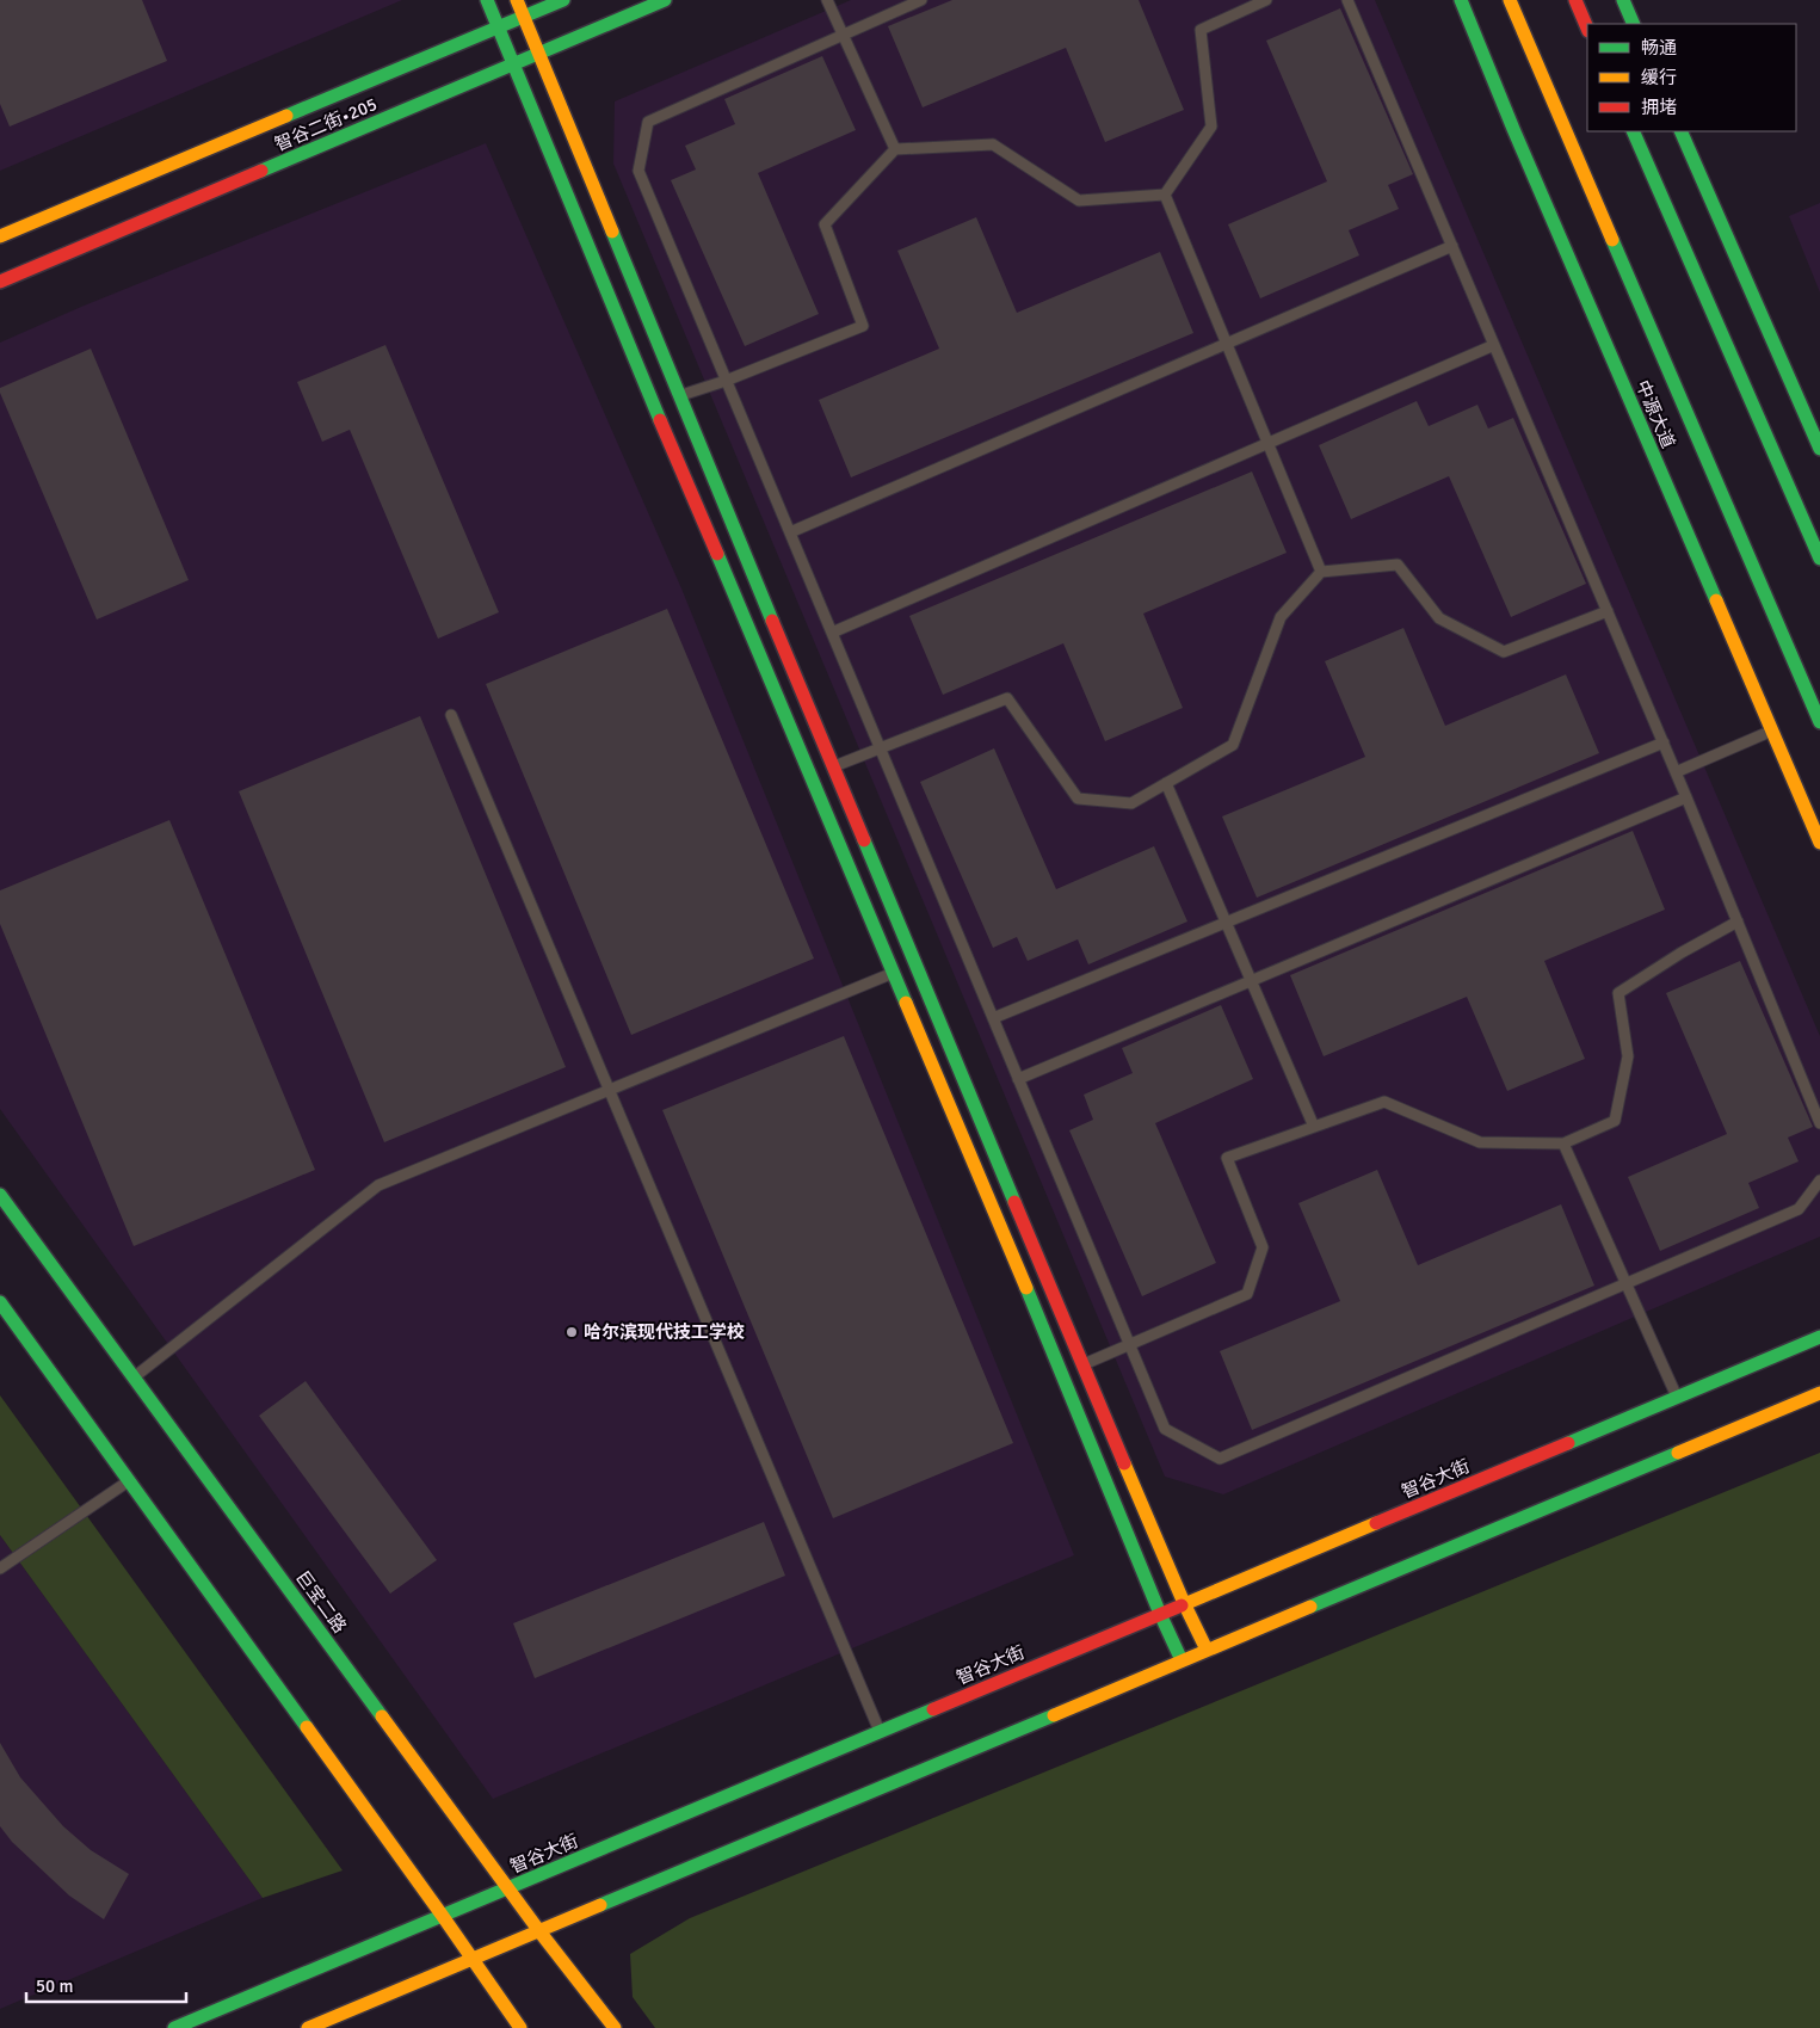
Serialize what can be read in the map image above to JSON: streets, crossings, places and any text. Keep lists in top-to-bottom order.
{
  "streets": {
    "main road": [
      "智谷二街•205",
      "中源大道",
      "智谷大街",
      "巨宝二路"
    ]
  },
  "crossings": [
    ["智谷大街", "巨宝二路"]
  ],
  "places": ["哈尔滨现代技工学校"],
  "legend": ["畅通", "缓行", "拥堵"],
  "scale_bar": "50 m"
}
